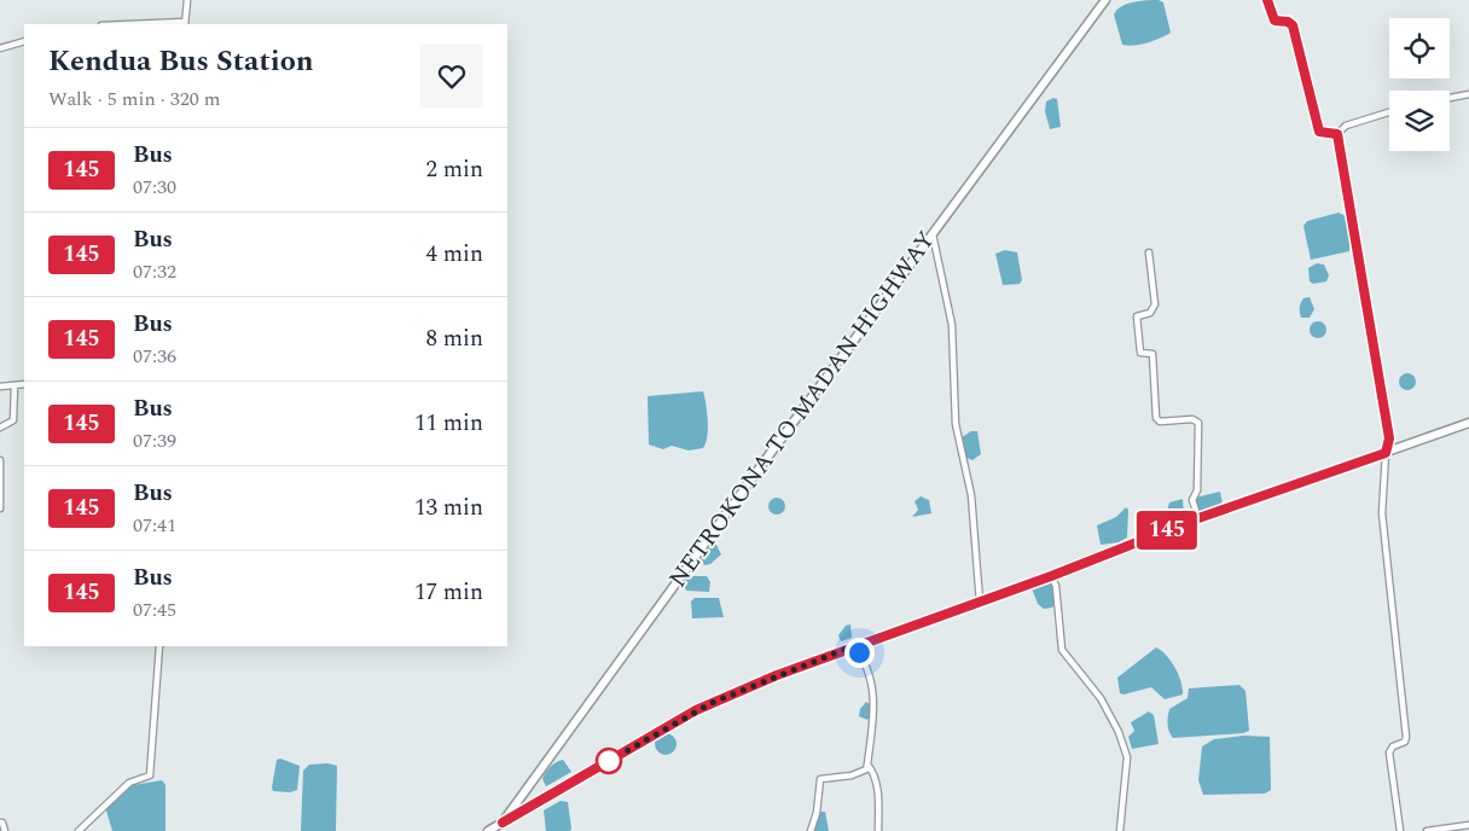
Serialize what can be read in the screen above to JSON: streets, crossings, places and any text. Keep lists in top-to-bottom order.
{
  "streets": {
    "main road": ["NETROKONA TO MADAN HIGHWAY"]
  },
  "lines": ["bus line 145"],
  "page": {
    "on_map": "145",
    "heading": ["Kendua Bus Station", "Walk · 5 min · 320 m"],
    "list": [
      {
        "mark": "145",
        "name": "Bus",
        "note": "07:30",
        "value": "2 min"
      },
      {
        "mark": "145",
        "name": "Bus",
        "note": "07:32",
        "value": "4 min"
      },
      {
        "mark": "145",
        "name": "Bus",
        "note": "07:36",
        "value": "8 min"
      },
      {
        "mark": "145",
        "name": "Bus",
        "note": "07:39",
        "value": "11 min"
      },
      {
        "mark": "145",
        "name": "Bus",
        "note": "07:41",
        "value": "13 min"
      },
      {
        "mark": "145",
        "name": "Bus",
        "note": "07:45",
        "value": "17 min"
      }
    ]
  }
}
